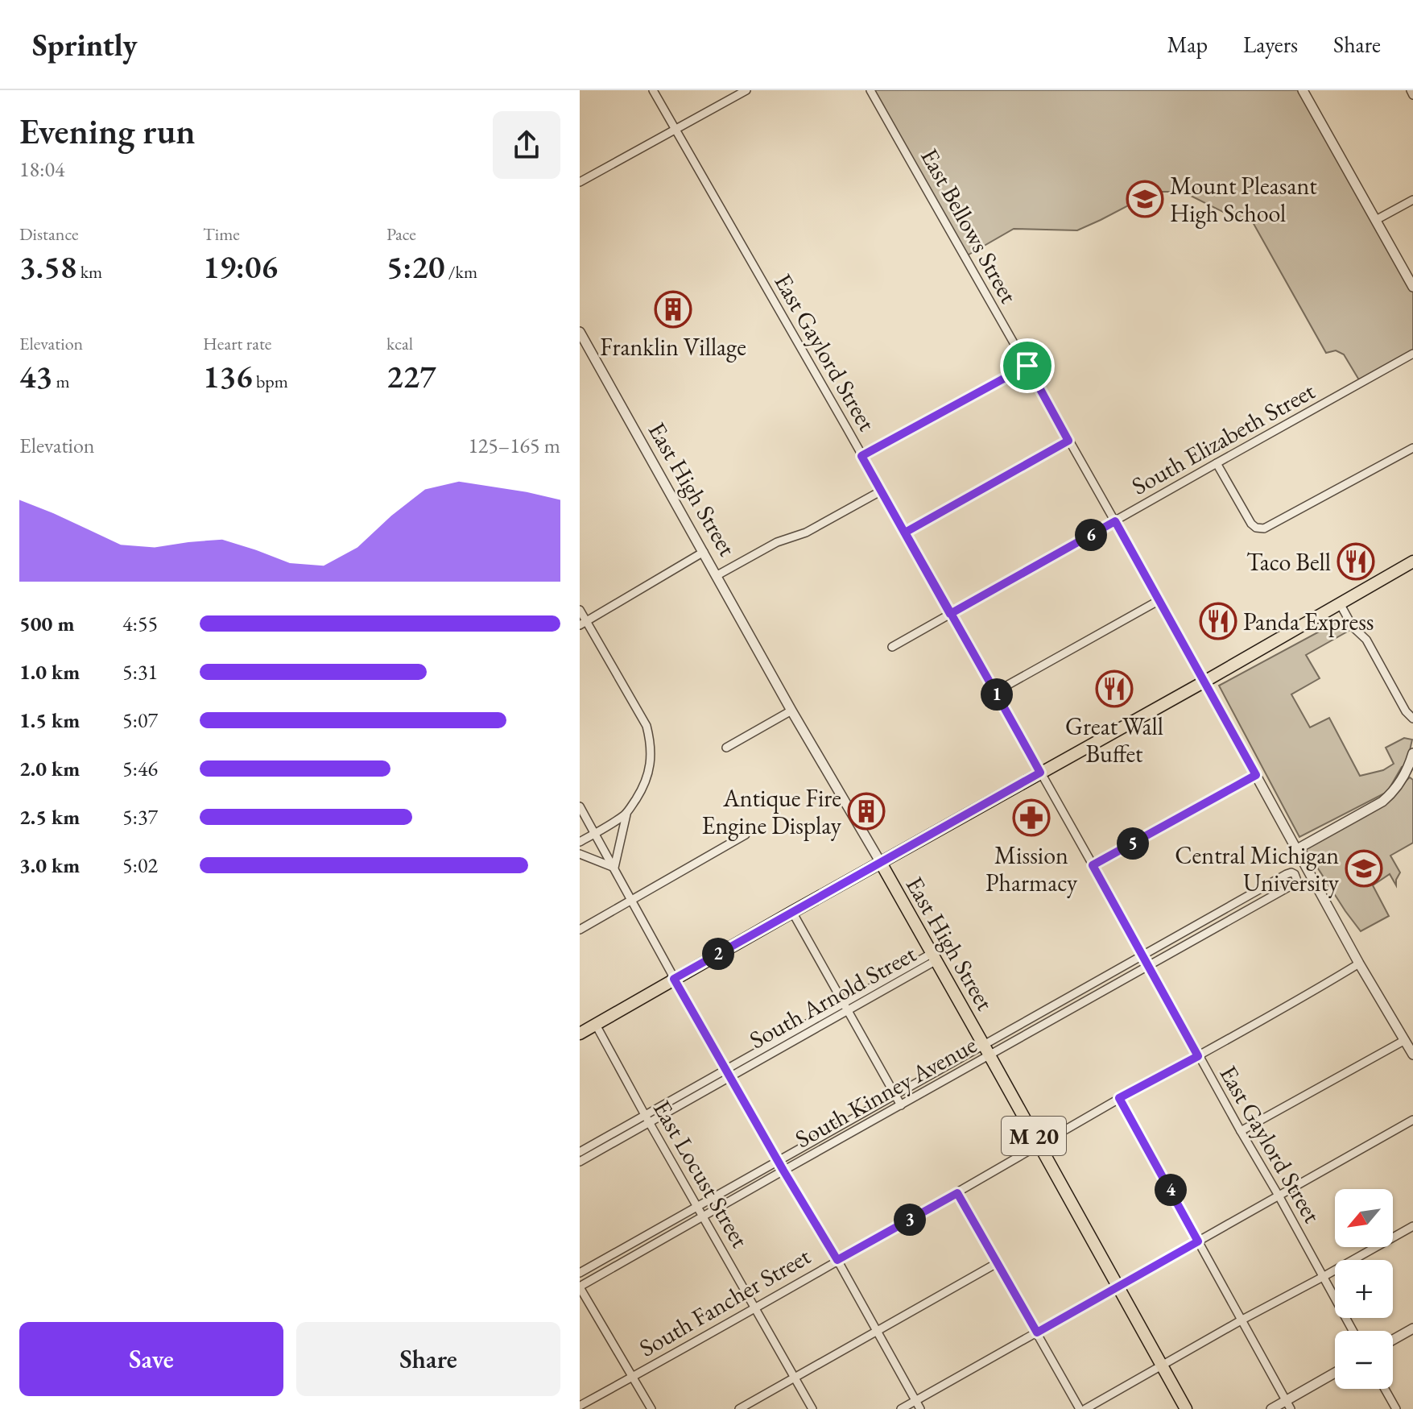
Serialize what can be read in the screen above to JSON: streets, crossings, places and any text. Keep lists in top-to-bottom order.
{
  "streets": {
    "main road": ["East High Street", "M 20"],
    "street": [
      "East Bellows Street",
      "East Gaylord Street",
      "South Elizabeth Street",
      "South Arnold Street",
      "South Kinney Avenue",
      "East Locust Street",
      "South Fancher Street"
    ]
  },
  "crossings": [
    ["East Bellows Street", "South Elizabeth Street"],
    ["East Bellows Street", "South Fancher Street"],
    ["East Gaylord Street", "South Elizabeth Street"],
    ["East Gaylord Street", "South Kinney Avenue"],
    ["East Gaylord Street", "South Fancher Street"],
    ["East High Street", "South Arnold Street"],
    ["East High Street", "South Kinney Avenue"],
    ["East High Street", "South Fancher Street"],
    ["South Arnold Street", "East Locust Street"],
    ["South Kinney Avenue", "East Locust Street"],
    ["East Locust Street", "South Fancher Street"]
  ],
  "places": {
    "school or university": ["Mount Pleasant High School", "Central Michigan University"],
    "building": ["Franklin Village", "Antique Fire Engine Display"],
    "restaurant": ["Taco Bell", "Panda Express", "Great Wall Buffet"],
    "pharmacy": ["Mission Pharmacy"]
  },
  "north": "bottom left",
  "page": {
    "header": "Sprintly",
    "nav": ["Map", "Layers", "Share"],
    "heading": ["Evening run", "18:04"],
    "stats": [
      ["Distance", "3.58 km"],
      ["Time", "19:06"],
      ["Pace", "5:20 /km"],
      ["Elevation", "43 m"],
      ["Heart rate", "136 bpm"],
      ["kcal", "227"]
    ],
    "chart": ["Elevation", "125–165 m"],
    "pins": [
      "6",
      "1",
      "5",
      "2",
      "4",
      "3"
    ],
    "list": [
      {
        "name": "500 m",
        "note": "4:55"
      },
      {
        "name": "1.0 km",
        "note": "5:31"
      },
      {
        "name": "1.5 km",
        "note": "5:07"
      },
      {
        "name": "2.0 km",
        "note": "5:46"
      },
      {
        "name": "2.5 km",
        "note": "5:37"
      },
      {
        "name": "3.0 km",
        "note": "5:02"
      }
    ],
    "map_buttons": ["+", "−"],
    "buttons": ["Save", "Share"]
  }
}
